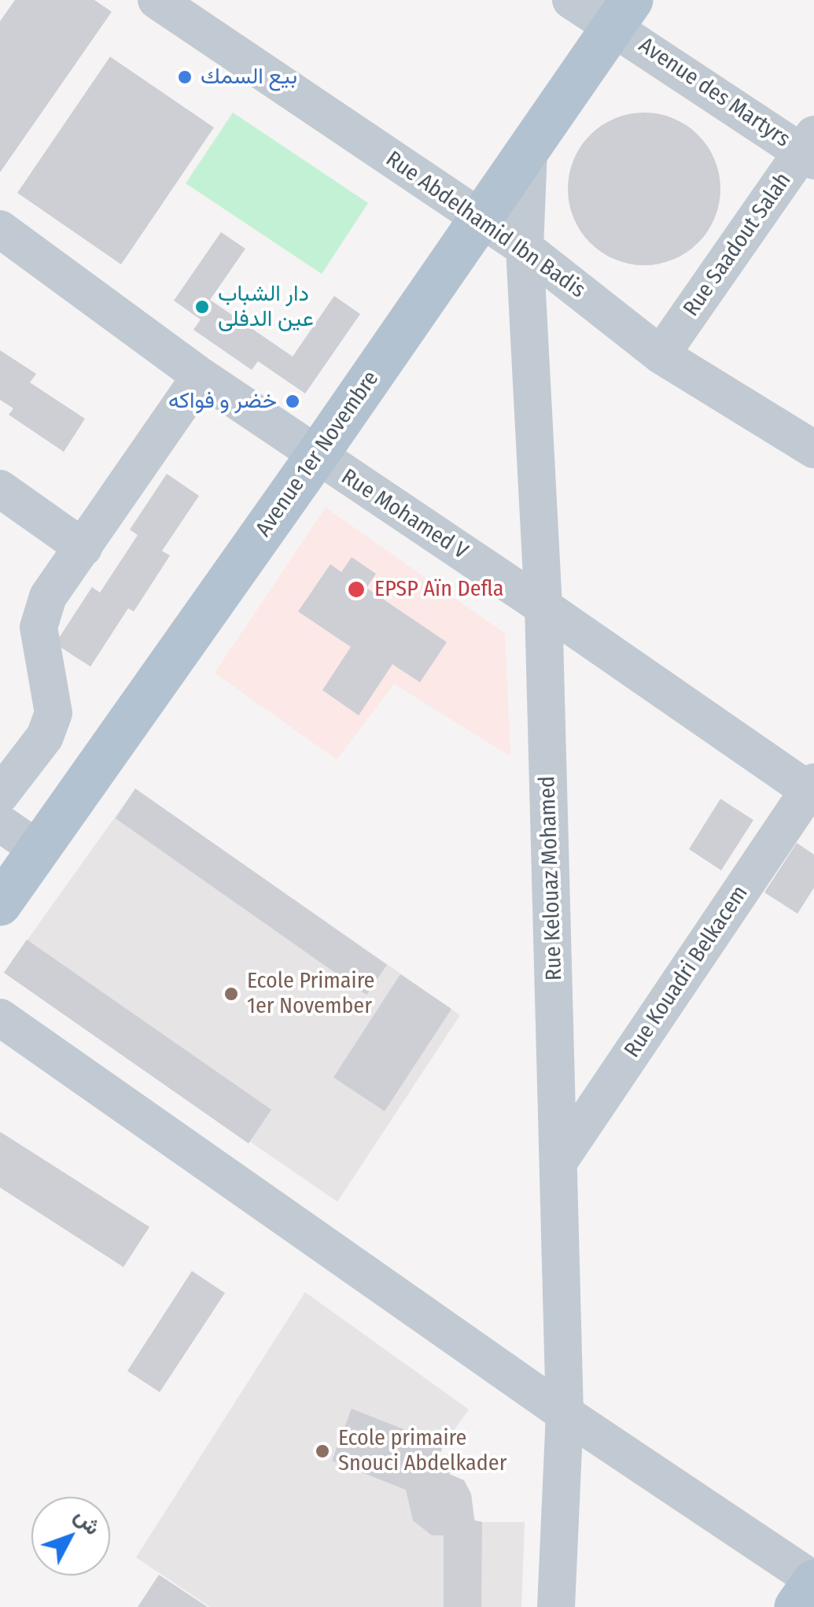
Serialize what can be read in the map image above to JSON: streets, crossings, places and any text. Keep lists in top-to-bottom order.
{
  "streets": {
    "main road": ["Avenue 1er Novembre"],
    "street": [
      "Avenue des Martyrs",
      "Rue Abdelhamid Ibn Badis",
      "Rue Saadout Salah",
      "Rue Mohamed V",
      "Rue Kelouaz Mohamed",
      "Rue Kouadri Belkacem"
    ]
  },
  "crossings": [
    ["Avenue des Martyrs", "Rue Saadout Salah"],
    ["Avenue des Martyrs", "Avenue 1er Novembre"],
    ["Rue Abdelhamid Ibn Badis", "Rue Saadout Salah"],
    ["Rue Abdelhamid Ibn Badis", "Avenue 1er Novembre"],
    ["Rue Abdelhamid Ibn Badis", "Rue Kelouaz Mohamed"],
    ["Avenue 1er Novembre", "Rue Mohamed V"],
    ["Avenue 1er Novembre", "Rue Kelouaz Mohamed"],
    ["Rue Mohamed V", "Rue Kelouaz Mohamed"],
    ["Rue Mohamed V", "Rue Kouadri Belkacem"],
    ["Rue Kelouaz Mohamed", "Rue Kouadri Belkacem"]
  ],
  "places": [
    "بيع السمك",
    "دار الشباب عين الدفلى",
    "خضر و فواكه",
    "EPSP Aïn Defla",
    "Ecole Primaire 1er November",
    "Ecole primaire Snouci Abdelkader"
  ],
  "north": "top right"
}
